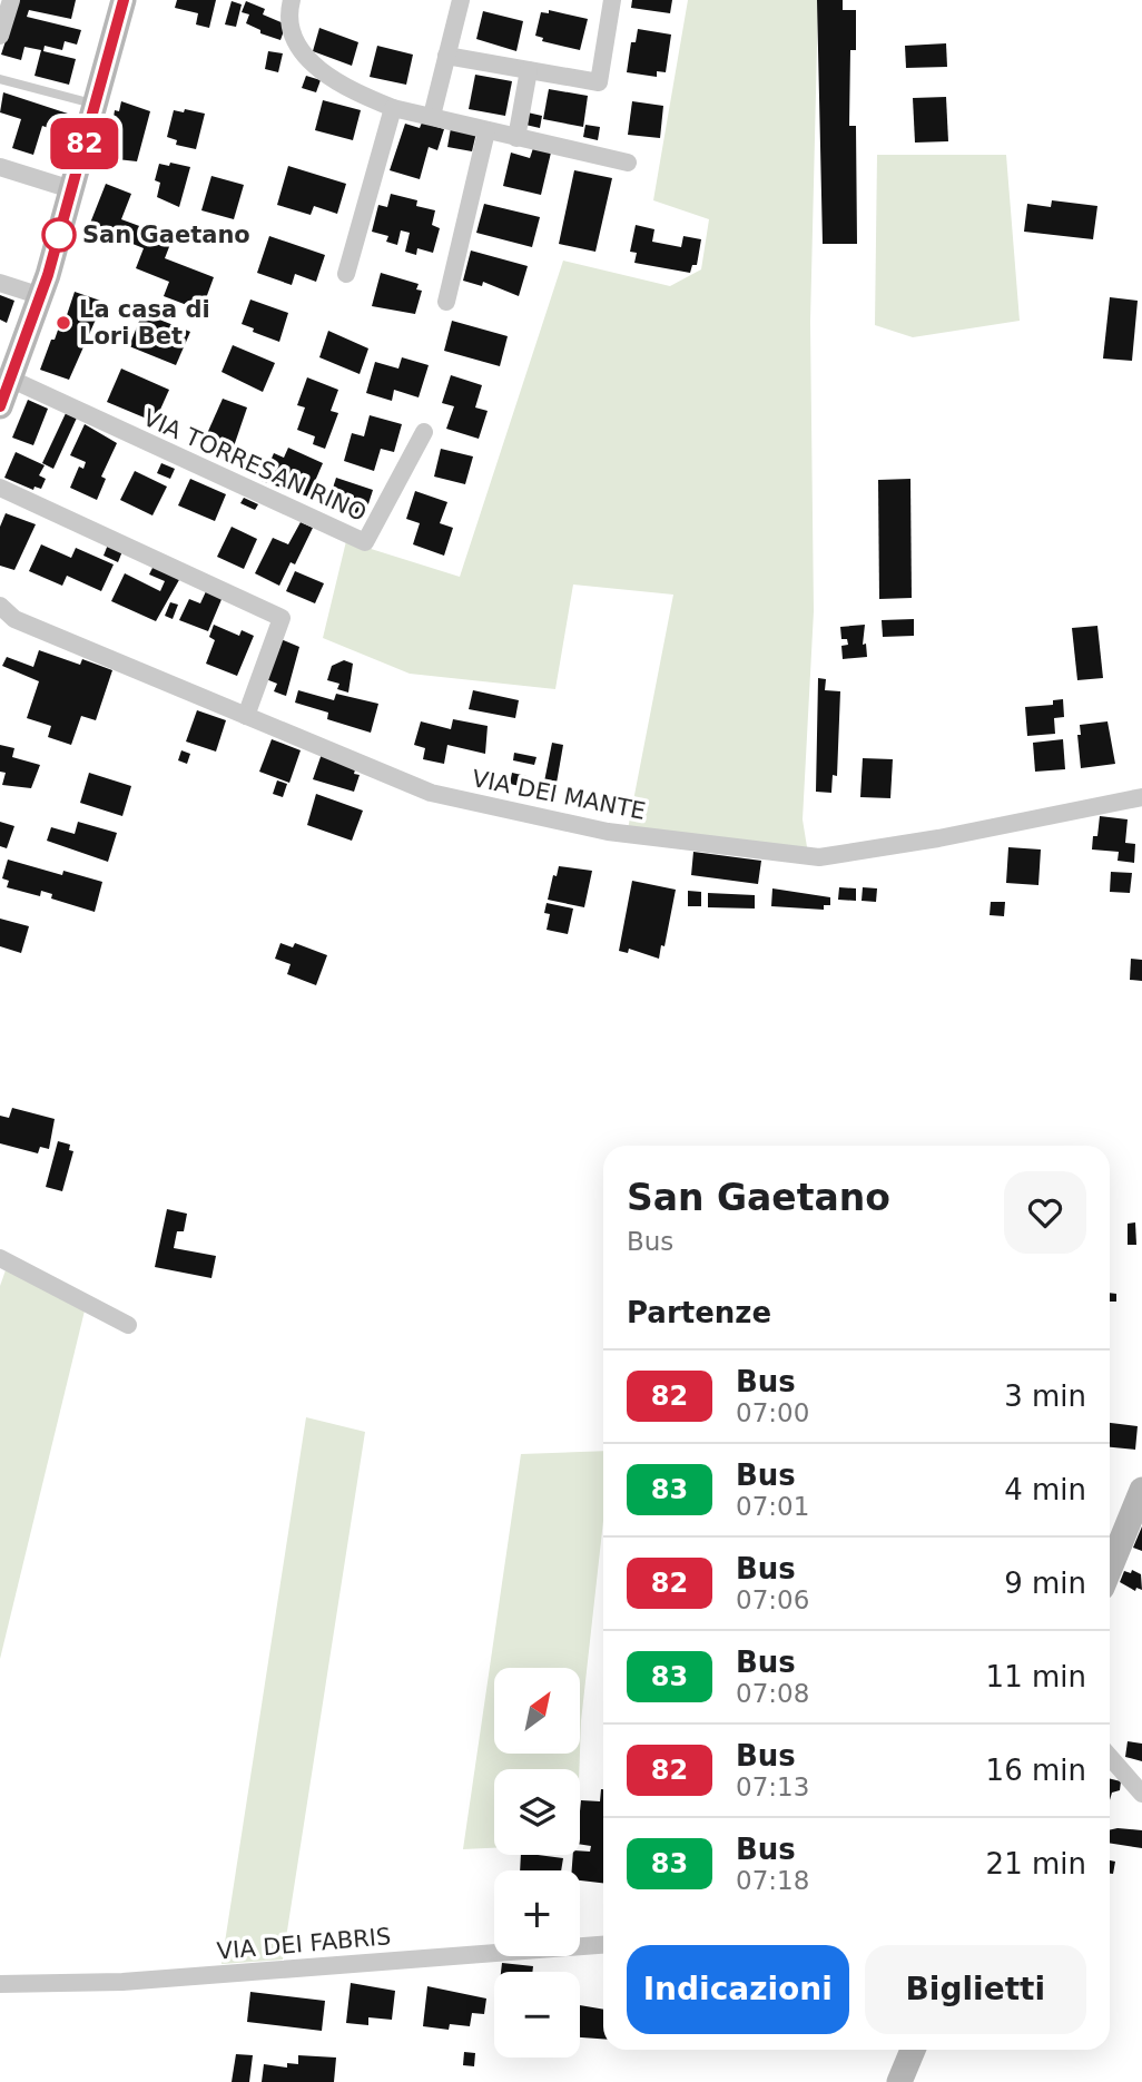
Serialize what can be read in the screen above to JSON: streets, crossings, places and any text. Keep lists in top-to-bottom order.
{
  "streets": {
    "street": ["VIA TORRESAN RINO", "VIA DEI MANTE", "VIA DEI FABRIS"]
  },
  "places": ["San Gaetano", "La casa di Lori Bet"],
  "lines": ["bus line 82"],
  "north": "top right",
  "page": {
    "on_map": "82",
    "heading": [
      ["San Gaetano", "Bus"],
      "Partenze"
    ],
    "list": [
      {
        "mark": "82",
        "name": "Bus",
        "note": "07:00",
        "value": "3 min"
      },
      {
        "mark": "83",
        "name": "Bus",
        "note": "07:01",
        "value": "4 min"
      },
      {
        "mark": "82",
        "name": "Bus",
        "note": "07:06",
        "value": "9 min"
      },
      {
        "mark": "83",
        "name": "Bus",
        "note": "07:08",
        "value": "11 min"
      },
      {
        "mark": "82",
        "name": "Bus",
        "note": "07:13",
        "value": "16 min"
      },
      {
        "mark": "83",
        "name": "Bus",
        "note": "07:18",
        "value": "21 min"
      }
    ],
    "map_buttons": ["+", "−"],
    "buttons": ["Indicazioni", "Biglietti"]
  }
}
